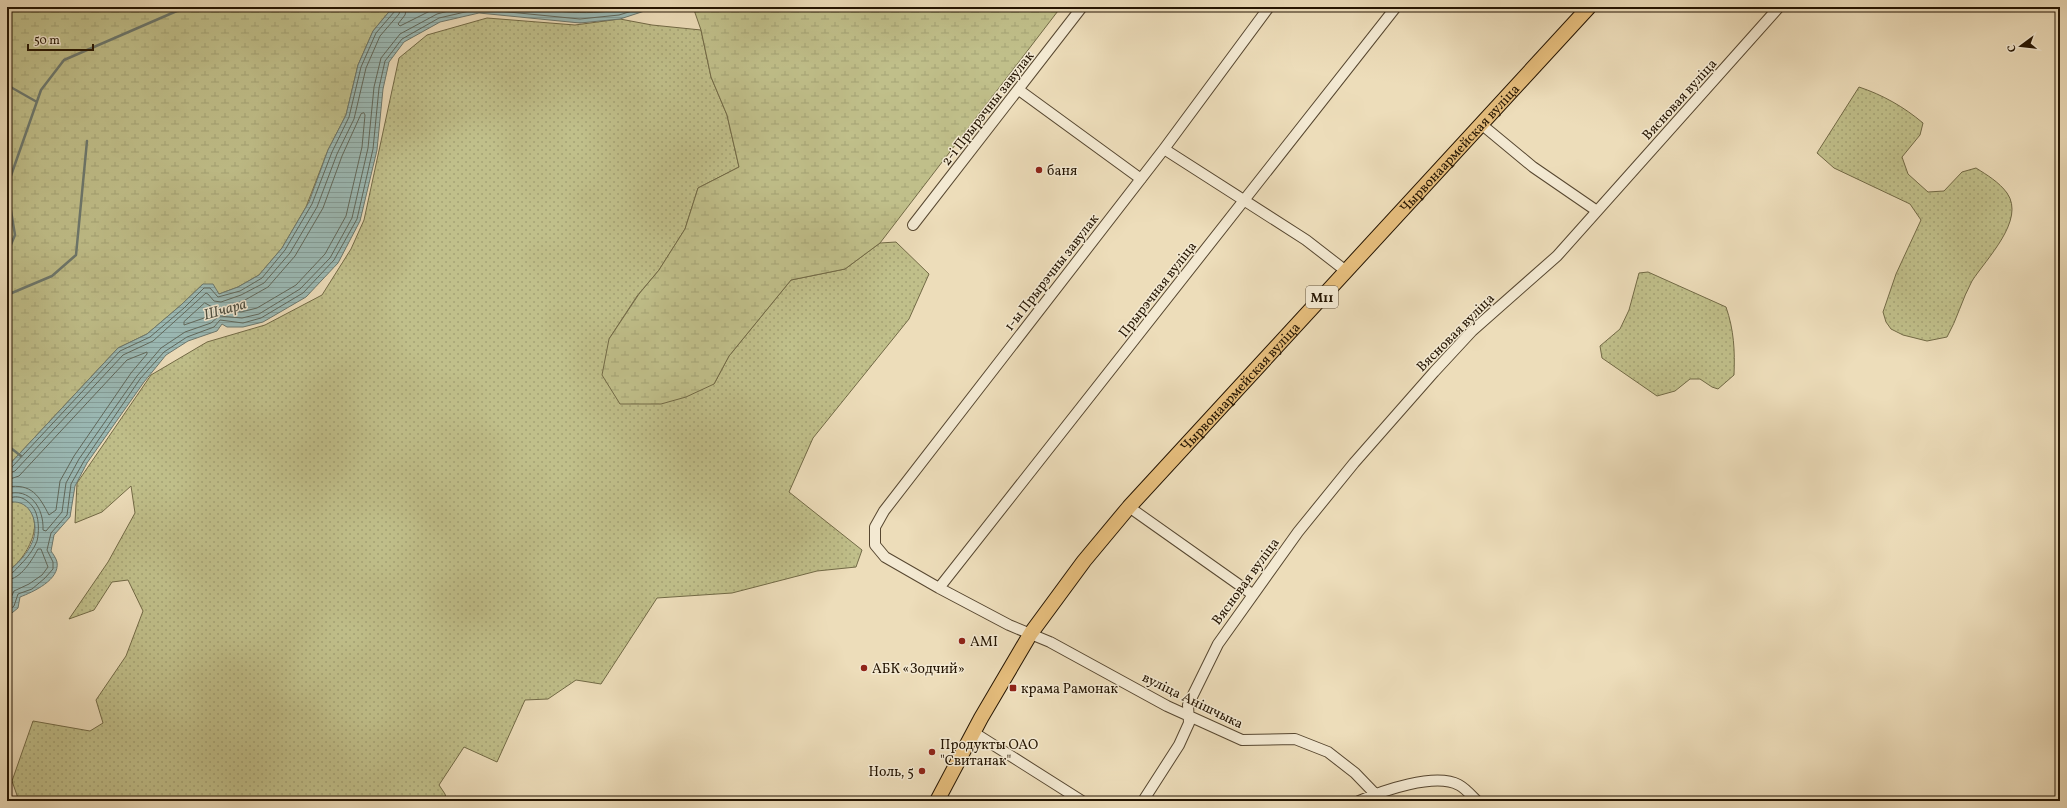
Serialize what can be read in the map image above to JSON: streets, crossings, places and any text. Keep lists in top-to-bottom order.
{
  "streets": {
    "highway": ["Чырвонаармейская вуліца", "М11"],
    "street": [
      "Вясновая вуліца",
      "2-і Прырэчны завулак",
      "1-ы Прырэчны завулак",
      "Прырэчная вуліца",
      "вуліца Анішчыка"
    ]
  },
  "crossings": [
    ["Вясновая вуліца", "вуліца Анішчыка"],
    ["Чырвонаармейская вуліца", "вуліца Анішчыка"],
    ["1-ы Прырэчны завулак", "вуліца Анішчыка"],
    ["Прырэчная вуліца", "вуліца Анішчыка"]
  ],
  "water": ["Шчара"],
  "places": {
    "other": [
      "баня",
      "AMI",
      "АБК «Зодчий»",
      "Продукты ОАО \"Свитанак\"",
      "Ноль, 5"
    ],
    "transit": ["крама Рамонак"]
  },
  "scale_bar": "50 m",
  "north": "left"
}
